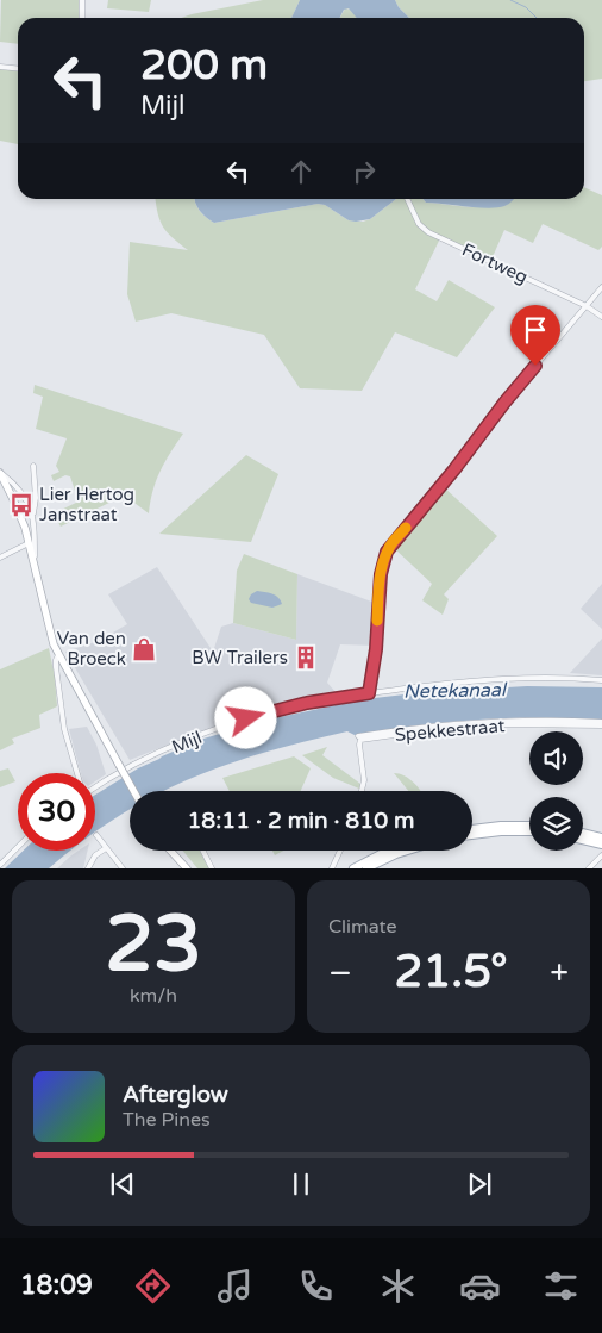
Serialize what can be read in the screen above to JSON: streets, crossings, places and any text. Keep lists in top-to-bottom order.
{
  "streets": {
    "street": ["Fortweg", "Spekkestraat", "Mijl"]
  },
  "water": ["Netekanaal"],
  "places": {
    "bus stop": ["Lier Hertog Janstraat"],
    "shop": ["Van den Broeck"],
    "building": ["BW Trailers"]
  },
  "page": {
    "turn": ["200 m", "Mijl"],
    "limit": "30",
    "trip": "18:11 · 2 min · 810 m",
    "tile": [
      ["23", "km/h"],
      "Climate"
    ],
    "heat": ["−", "21.5°", "+"],
    "song": ["Afterglow", "The Pines"],
    "tabs": "18:09"
  }
}
